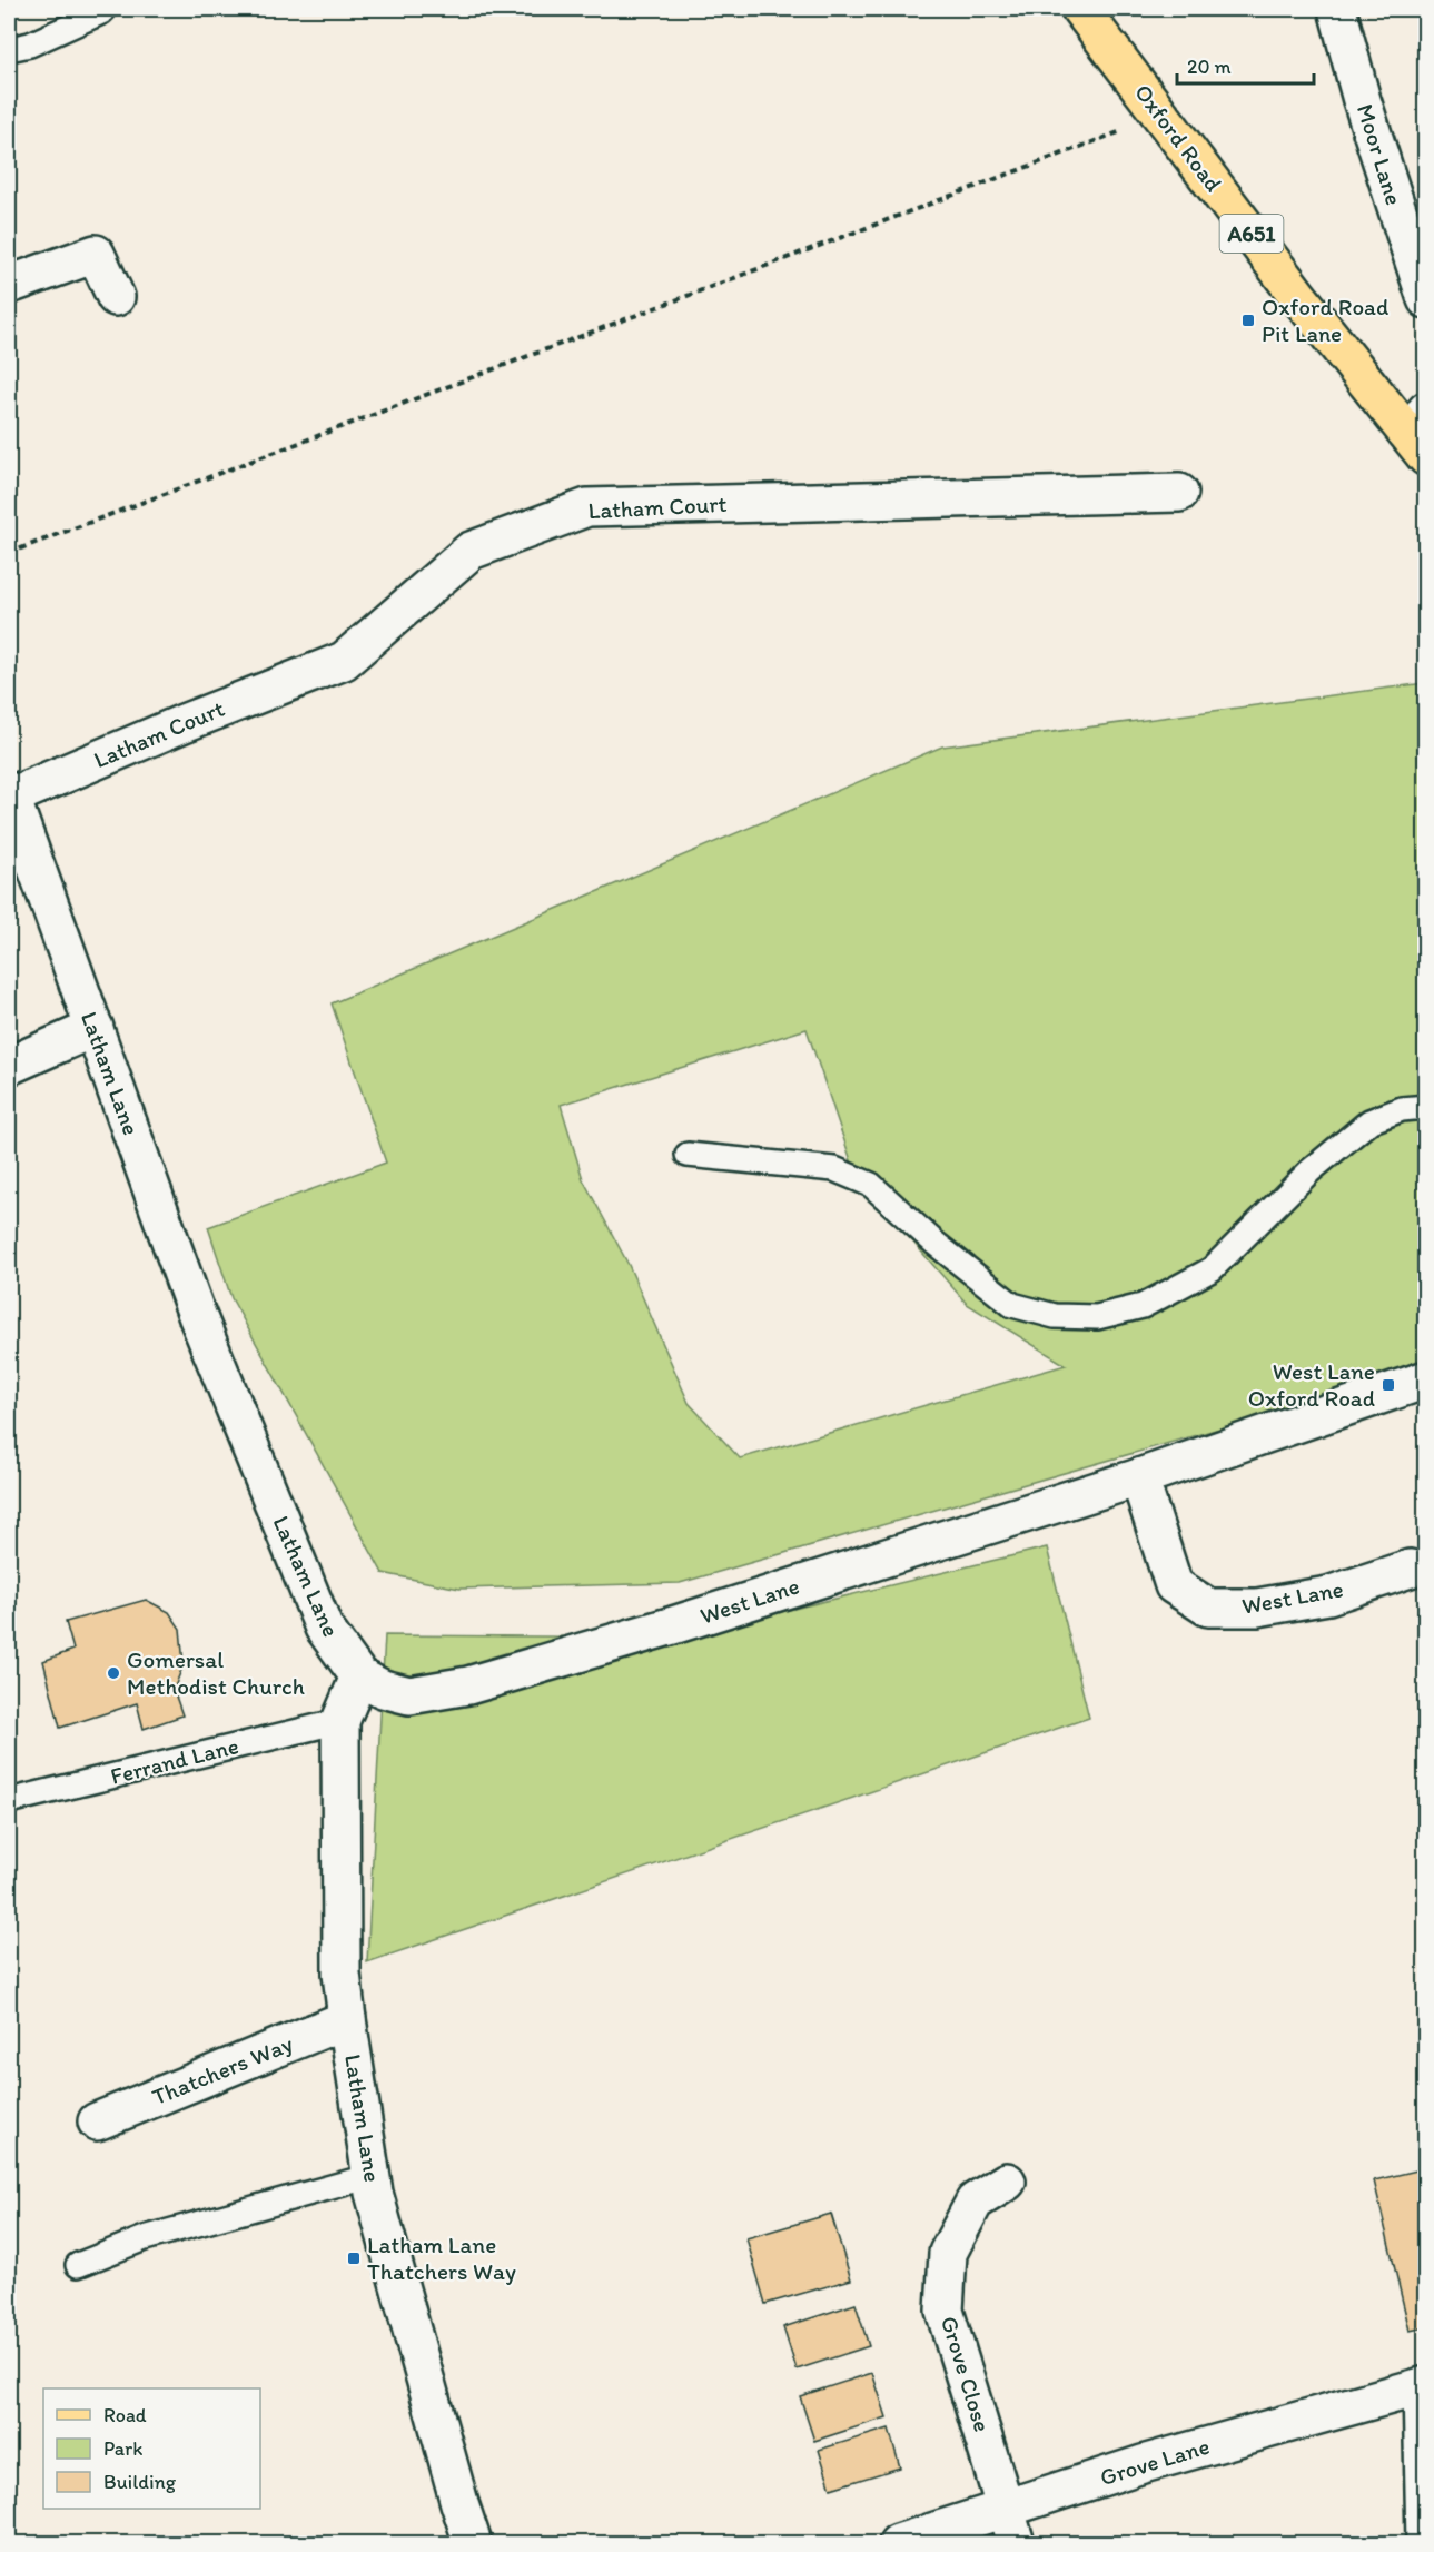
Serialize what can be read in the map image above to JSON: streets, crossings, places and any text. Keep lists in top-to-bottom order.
{
  "streets": {
    "main road": ["Oxford Road", "A651"],
    "street": [
      "Moor Lane",
      "Latham Court",
      "Latham Lane",
      "West Lane",
      "Thatchers Way",
      "Grove Close",
      "Grove Lane"
    ],
    "lane": ["Ferrand Lane"]
  },
  "crossings": [
    ["Latham Court", "Latham Lane"],
    ["Latham Lane", "West Lane"],
    ["Latham Lane", "Ferrand Lane"],
    ["Latham Lane", "Thatchers Way"],
    ["Grove Close", "Grove Lane"]
  ],
  "places": {
    "transit": ["Oxford Road Pit Lane", "West Lane Oxford Road", "Latham Lane Thatchers Way"],
    "other": ["Gomersal Methodist Church"]
  },
  "legend": ["Road", "Park", "Building"],
  "scale_bar": "20 m"
}
